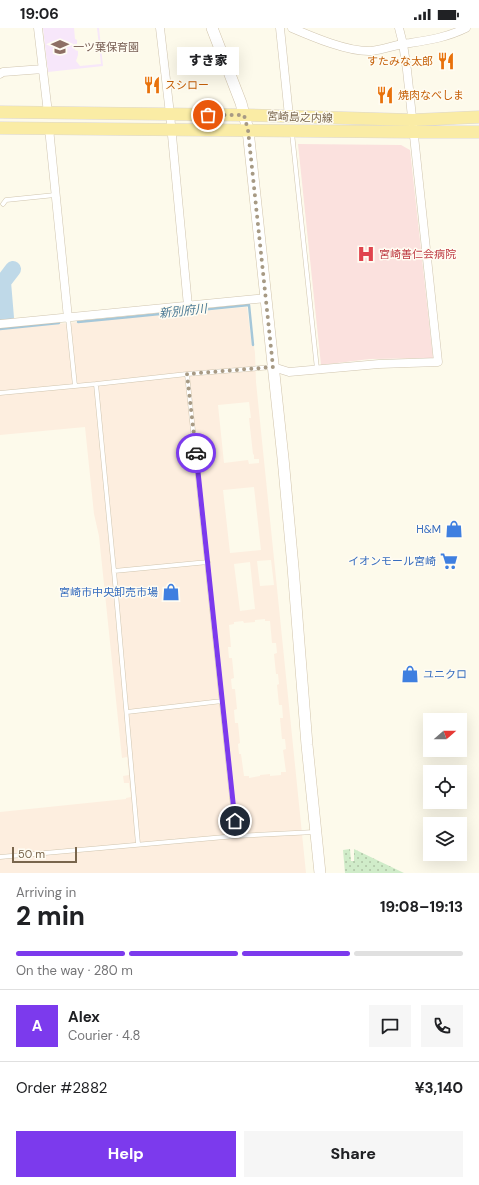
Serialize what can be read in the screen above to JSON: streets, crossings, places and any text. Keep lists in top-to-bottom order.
{
  "streets": {
    "main road": ["宮崎島之内線"]
  },
  "water": ["新別府川"],
  "places": {
    "school or university": ["一ツ葉保育園"],
    "restaurant": ["すたみな太郎", "スシロー", "焼肉なべしま"],
    "other": ["すき家"],
    "hospital": ["宮崎善仁会病院"],
    "shop": ["H&M", "宮崎市中央卸売市場", "ユニクロ"],
    "supermarket": ["イオンモール宮崎"]
  },
  "scale_bar": "50 m",
  "north": "right",
  "page": {
    "status": "19:06",
    "bubble": "すき家",
    "scale": "50 m",
    "heading": ["2 min", "Arriving in", "19:08–19:13"],
    "panel": [
      "Alex",
      "Courier · 4.8",
      "Order #2882",
      "¥3,140"
    ],
    "bar": "On the way · 280 m",
    "round": "A",
    "buttons": ["Help", "Share"]
  }
}
